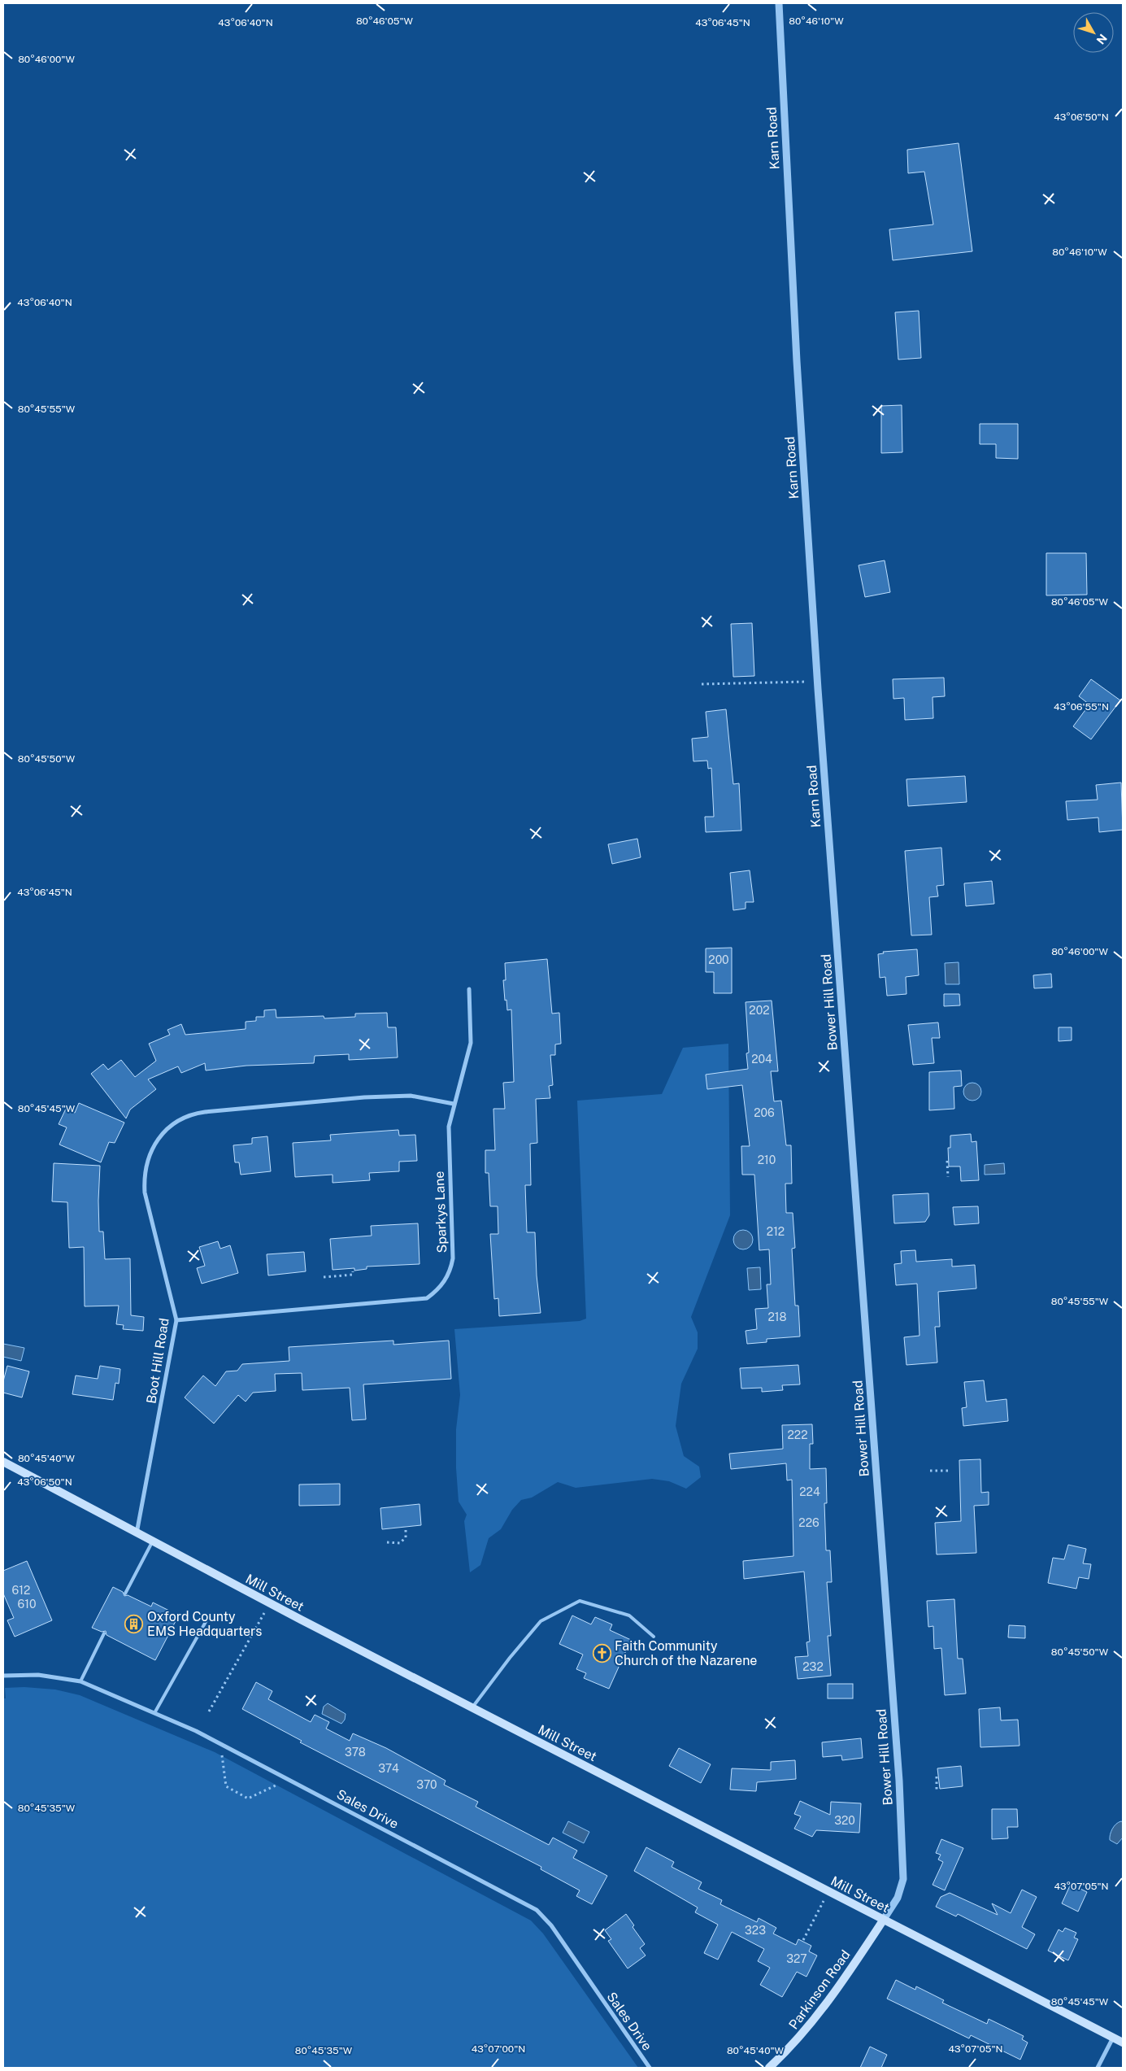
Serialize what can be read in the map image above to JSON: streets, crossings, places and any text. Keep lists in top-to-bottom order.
{
  "streets": {
    "main road": ["Mill Street", "Parkinson Road"],
    "street": [
      "Karn Road",
      "Bower Hill Road",
      "Sparkys Lane",
      "Boot Hill Road",
      "Sales Drive"
    ]
  },
  "crossings": [
    ["Karn Road", "Bower Hill Road"],
    ["Bower Hill Road", "Mill Street"],
    ["Bower Hill Road", "Parkinson Road"],
    ["Sparkys Lane", "Boot Hill Road"],
    ["Boot Hill Road", "Mill Street"],
    ["Mill Street", "Parkinson Road"]
  ],
  "places": {
    "building": ["Oxford County EMS Headquarters"],
    "church": ["Faith Community Church of the Nazarene"]
  },
  "house_numbers": [
    "200",
    "202",
    "204",
    "206",
    "210",
    "212",
    "218",
    "222",
    "224",
    "226",
    "612",
    "610",
    "232",
    "378",
    "374",
    "370",
    "320",
    "323",
    "327"
  ],
  "north": "bottom right",
  "coordinates": [
    "80°46'05\"W",
    "80°46'10\"W",
    "43°06'40\"N",
    "43°06'45\"N",
    "80°46'00\"W",
    "43°06'50\"N",
    "80°45'55\"W",
    "43°06'55\"N",
    "80°45'50\"W",
    "80°45'45\"W",
    "80°45'40\"W",
    "80°45'35\"W",
    "43°07'05\"N",
    "43°07'00\"N"
  ]
}
